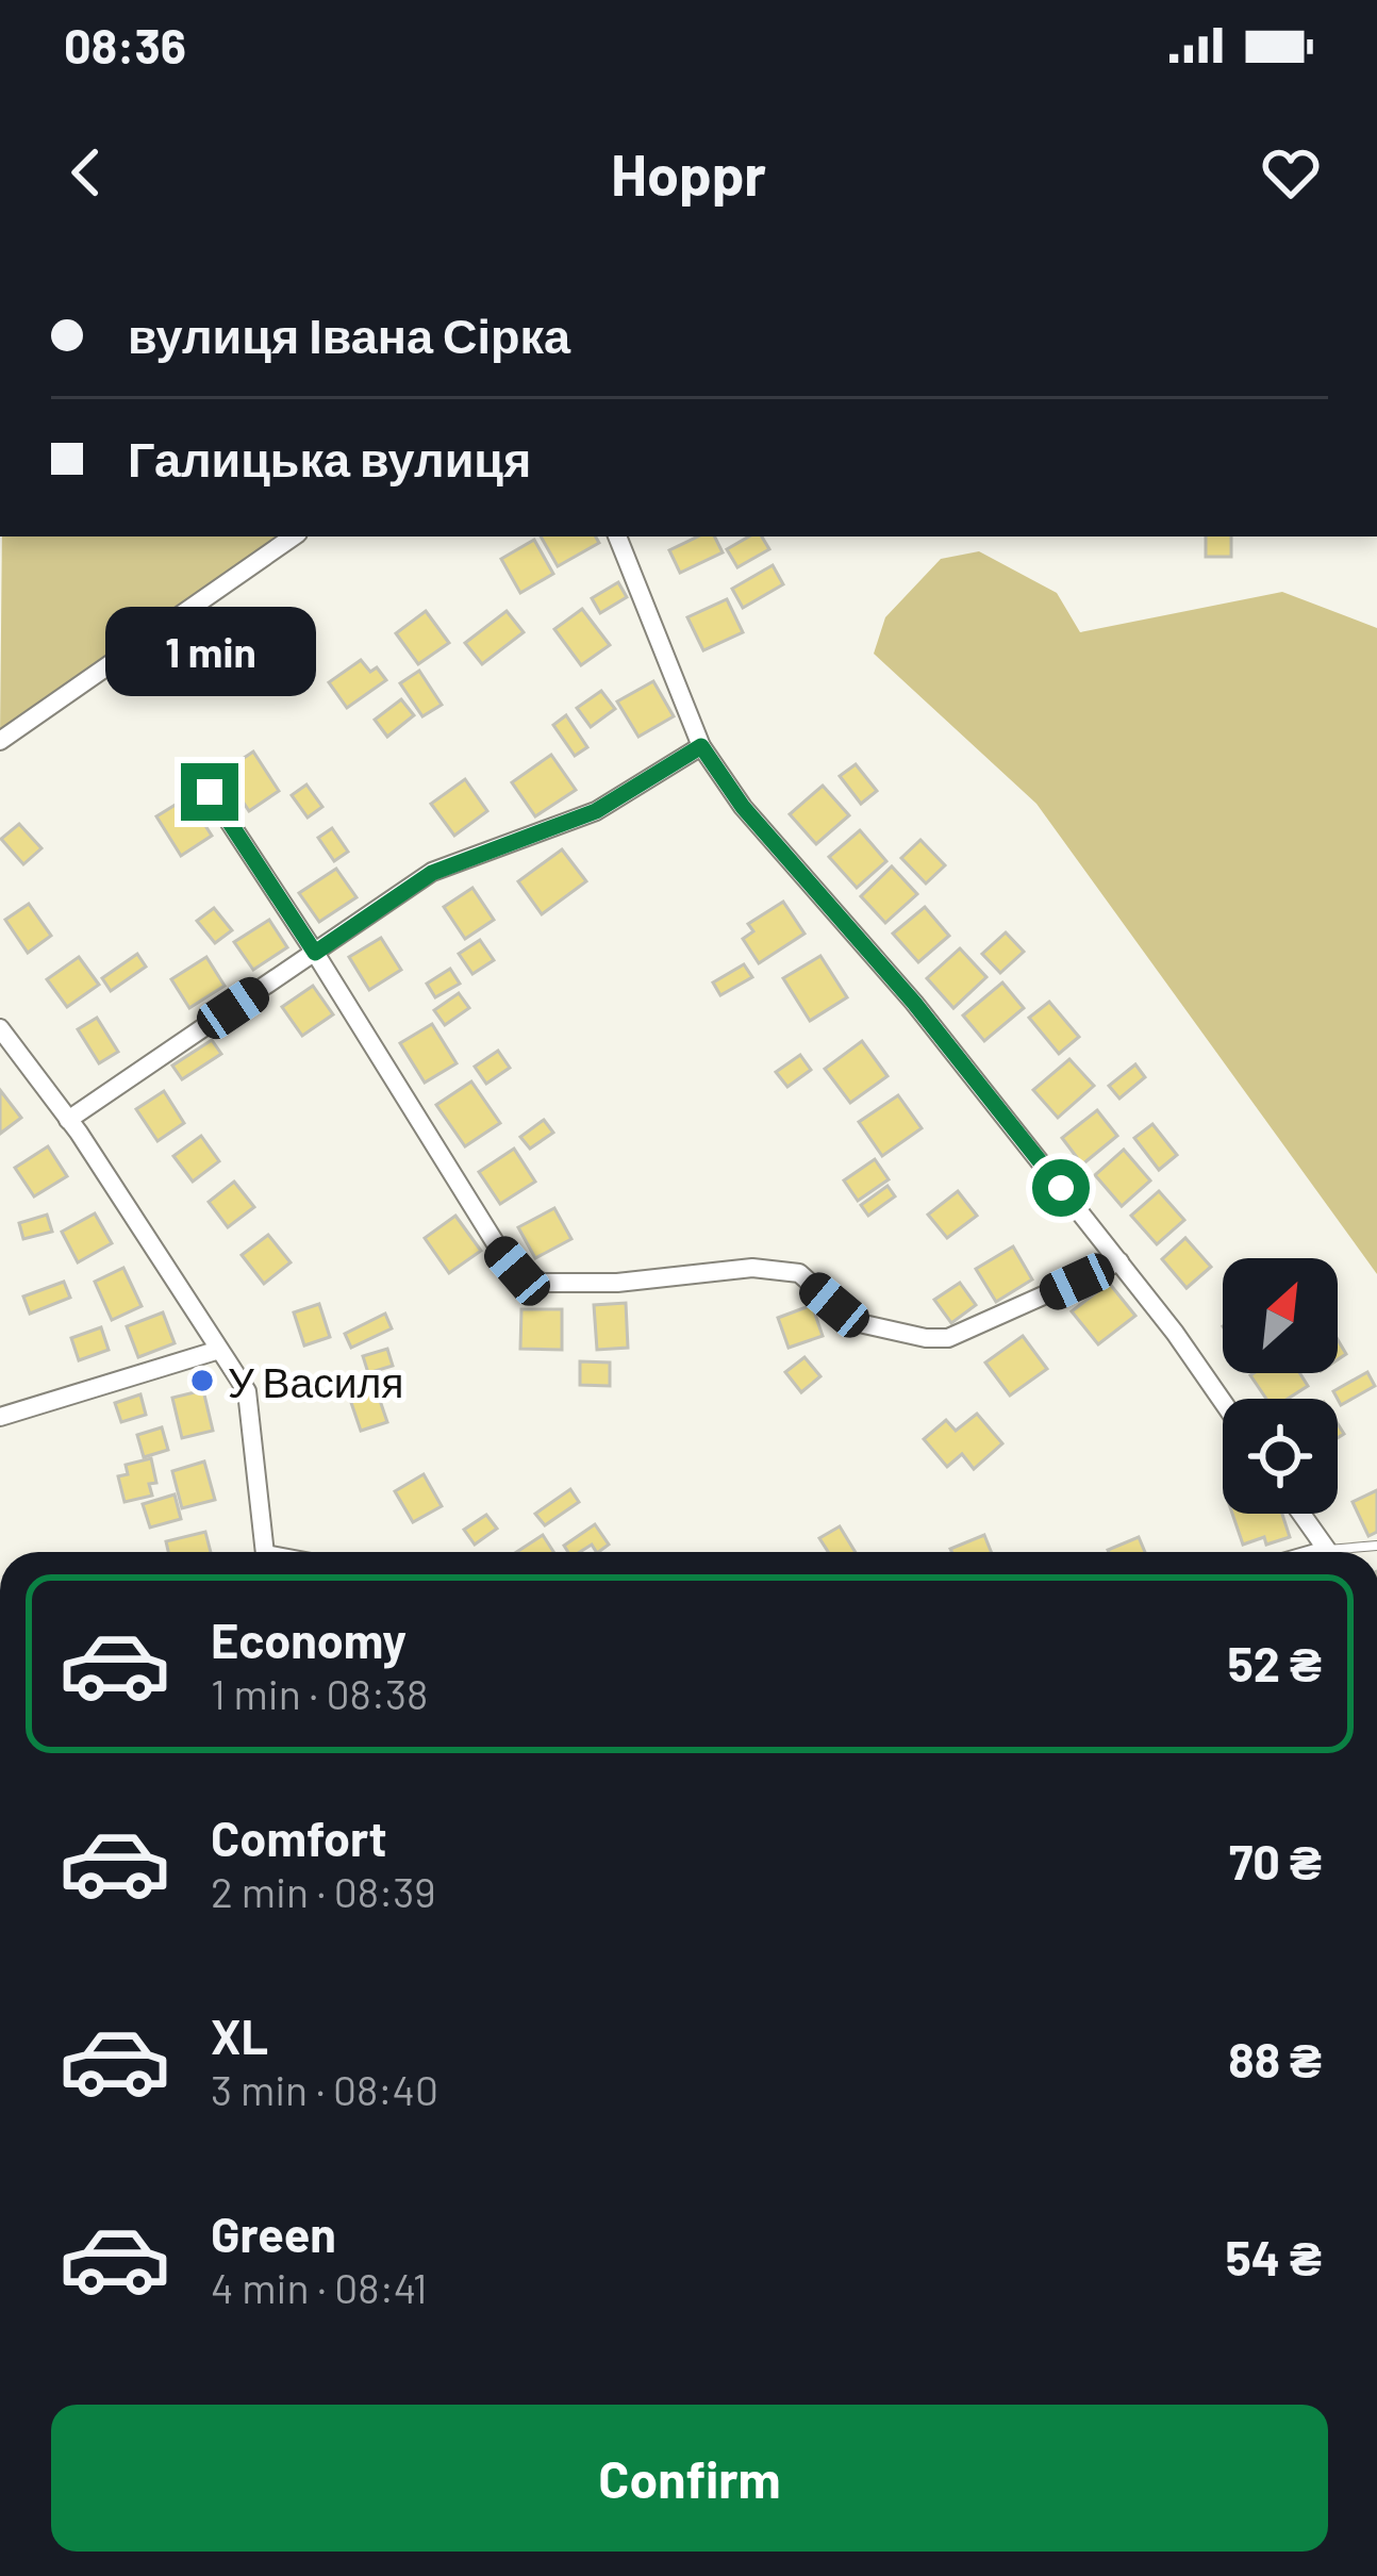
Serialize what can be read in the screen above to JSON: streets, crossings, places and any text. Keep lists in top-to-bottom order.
{
  "places": ["У Василя"],
  "north": "top right",
  "page": {
    "status": "08:36",
    "header": "Hoppr",
    "banner": ["вулиця Івана Сірка", "Галицька вулиця"],
    "bubble": "1 min",
    "list": [
      {
        "name": "Economy",
        "note": "1 min · 08:38",
        "value": "52 ₴"
      },
      {
        "name": "Comfort",
        "note": "2 min · 08:39",
        "value": "70 ₴"
      },
      {
        "name": "XL",
        "note": "3 min · 08:40",
        "value": "88 ₴"
      },
      {
        "name": "Green",
        "note": "4 min · 08:41",
        "value": "54 ₴"
      }
    ],
    "buttons": "Confirm"
  }
}
